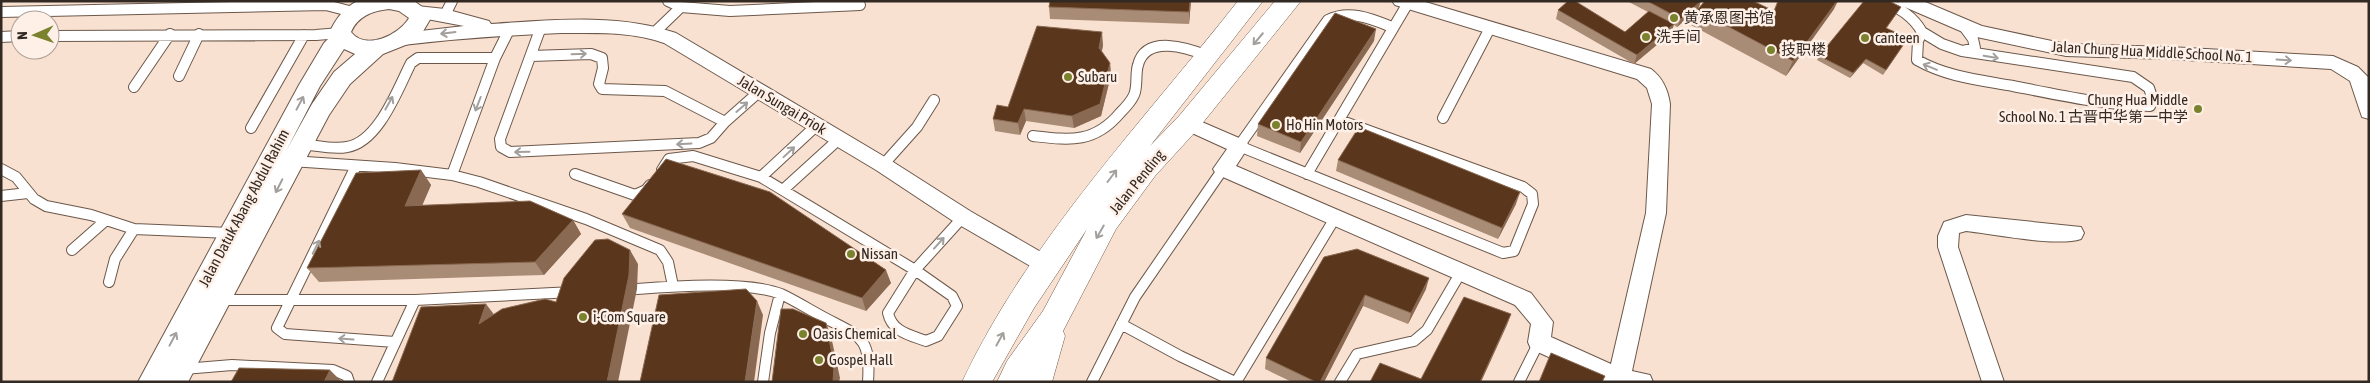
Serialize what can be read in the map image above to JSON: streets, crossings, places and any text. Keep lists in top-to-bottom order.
{
  "streets": {
    "main road": ["Jalan Pending"],
    "street": ["Jalan Chung Hua Middle School No. 1", "Jalan Sungai Priok", "Jalan Datuk Abang Abdul Rahim"]
  },
  "crossings": [
    ["Jalan Sungai Priok", "Jalan Pending"]
  ],
  "one_way": ["Jalan Chung Hua Middle School No. 1"],
  "places": [
    "黄承恩图书馆",
    "洗手间",
    "canteen",
    "技职楼",
    "Subaru",
    "Chung Hua Middle School No. 1 古晋中华第一中学",
    "Ho Hin Motors",
    "Nissan",
    "i-Com Square",
    "Oasis Chemical",
    "Gospel Hall"
  ],
  "north": "left"
}
